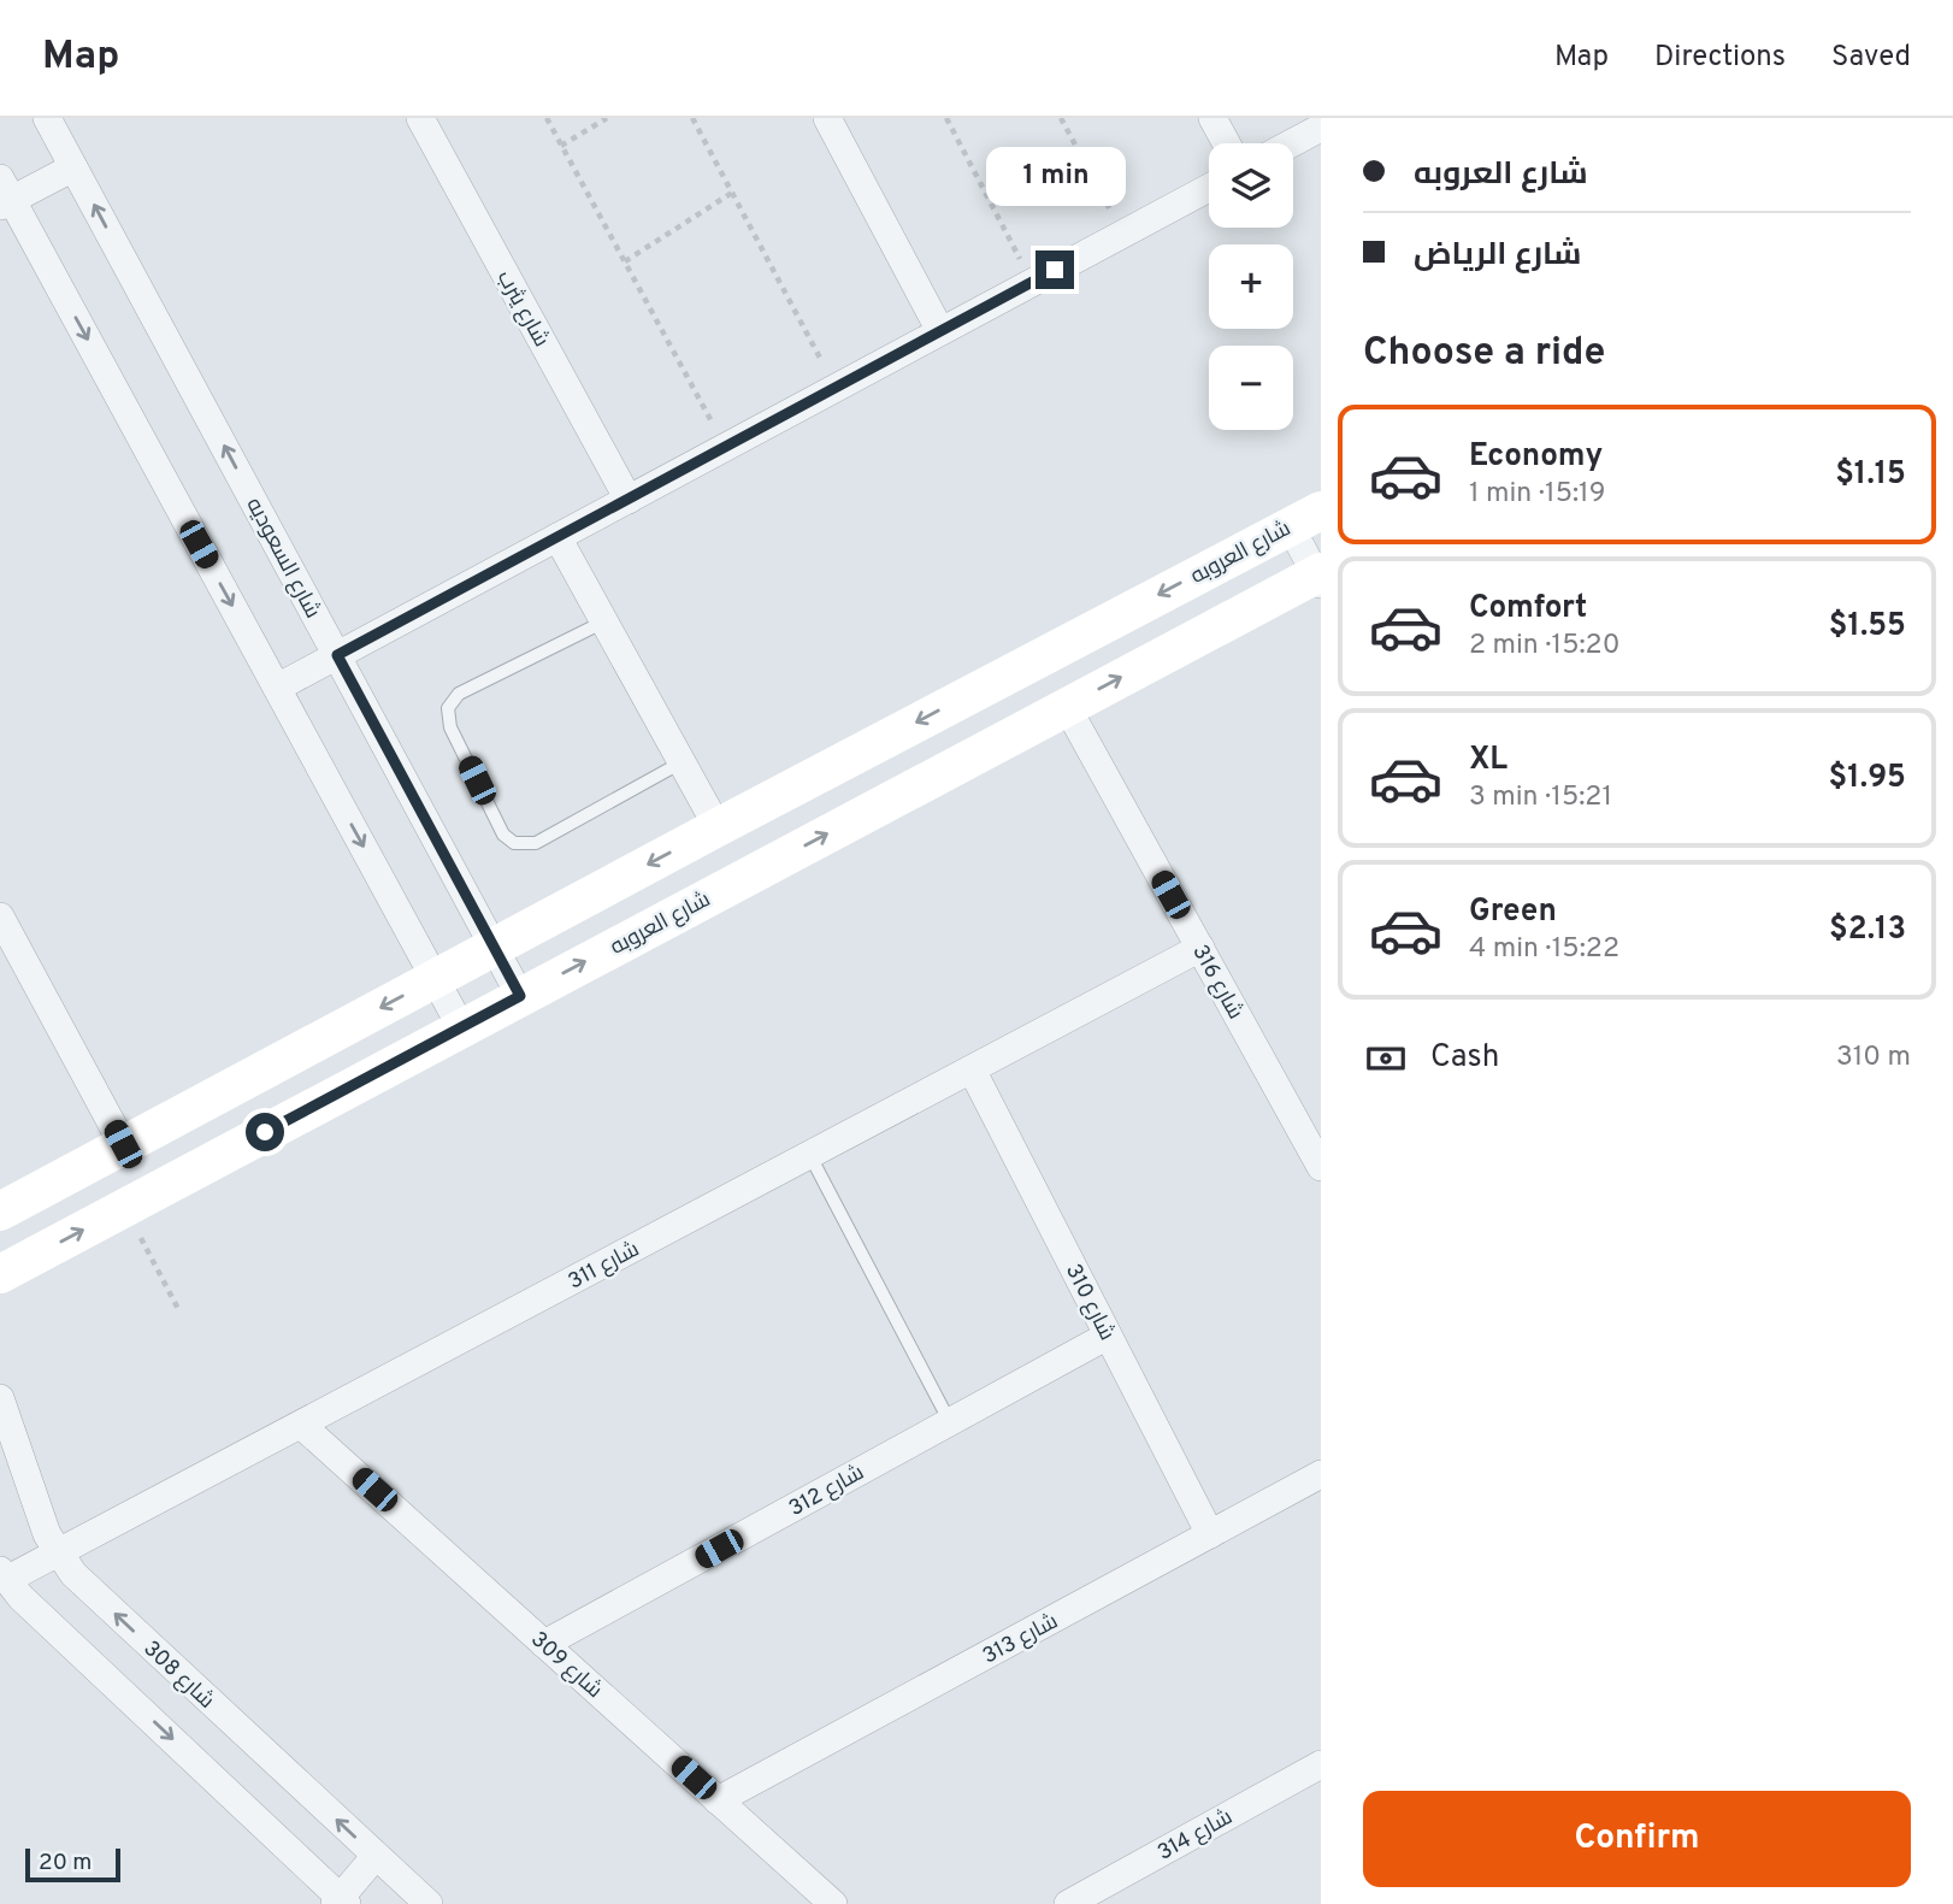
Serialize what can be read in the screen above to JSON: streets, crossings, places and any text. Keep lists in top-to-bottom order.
{
  "streets": {
    "street": [
      "شارع يثرب",
      "شارع العروبه",
      "شارع السعوديه",
      "شارع 316",
      "شارع 311",
      "شارع 310",
      "شارع 312",
      "شارع 313",
      "شارع 309",
      "شارع 308",
      "شارع 314"
    ]
  },
  "crossings": [
    ["شارع العروبه", "شارع السعوديه"],
    ["شارع العروبه", "شارع 316"],
    ["شارع 316", "شارع 311"],
    ["شارع 311", "شارع 310"],
    ["شارع 311", "شارع 309"],
    ["شارع 311", "شارع 308"],
    ["شارع 310", "شارع 312"],
    ["شارع 310", "شارع 313"],
    ["شارع 312", "شارع 309"],
    ["شارع 313", "شارع 309"]
  ],
  "scale_bar": "20 m",
  "page": {
    "header": "Map",
    "nav": ["Map", "Directions", "Saved"],
    "banner": ["شارع العروبه", "شارع الرياض"],
    "map_buttons": ["+", "−"],
    "bubble": "1 min",
    "heading": "Choose a ride",
    "list": [
      {
        "name": "Economy",
        "note": "1 min · 15:19",
        "value": "$1.15"
      },
      {
        "name": "Comfort",
        "note": "2 min · 15:20",
        "value": "$1.55"
      },
      {
        "name": "XL",
        "note": "3 min · 15:21",
        "value": "$1.95"
      },
      {
        "name": "Green",
        "note": "4 min · 15:22",
        "value": "$2.13"
      }
    ],
    "pay": ["Cash", "310 m"],
    "buttons": "Confirm",
    "scale": "20 m"
  }
}
